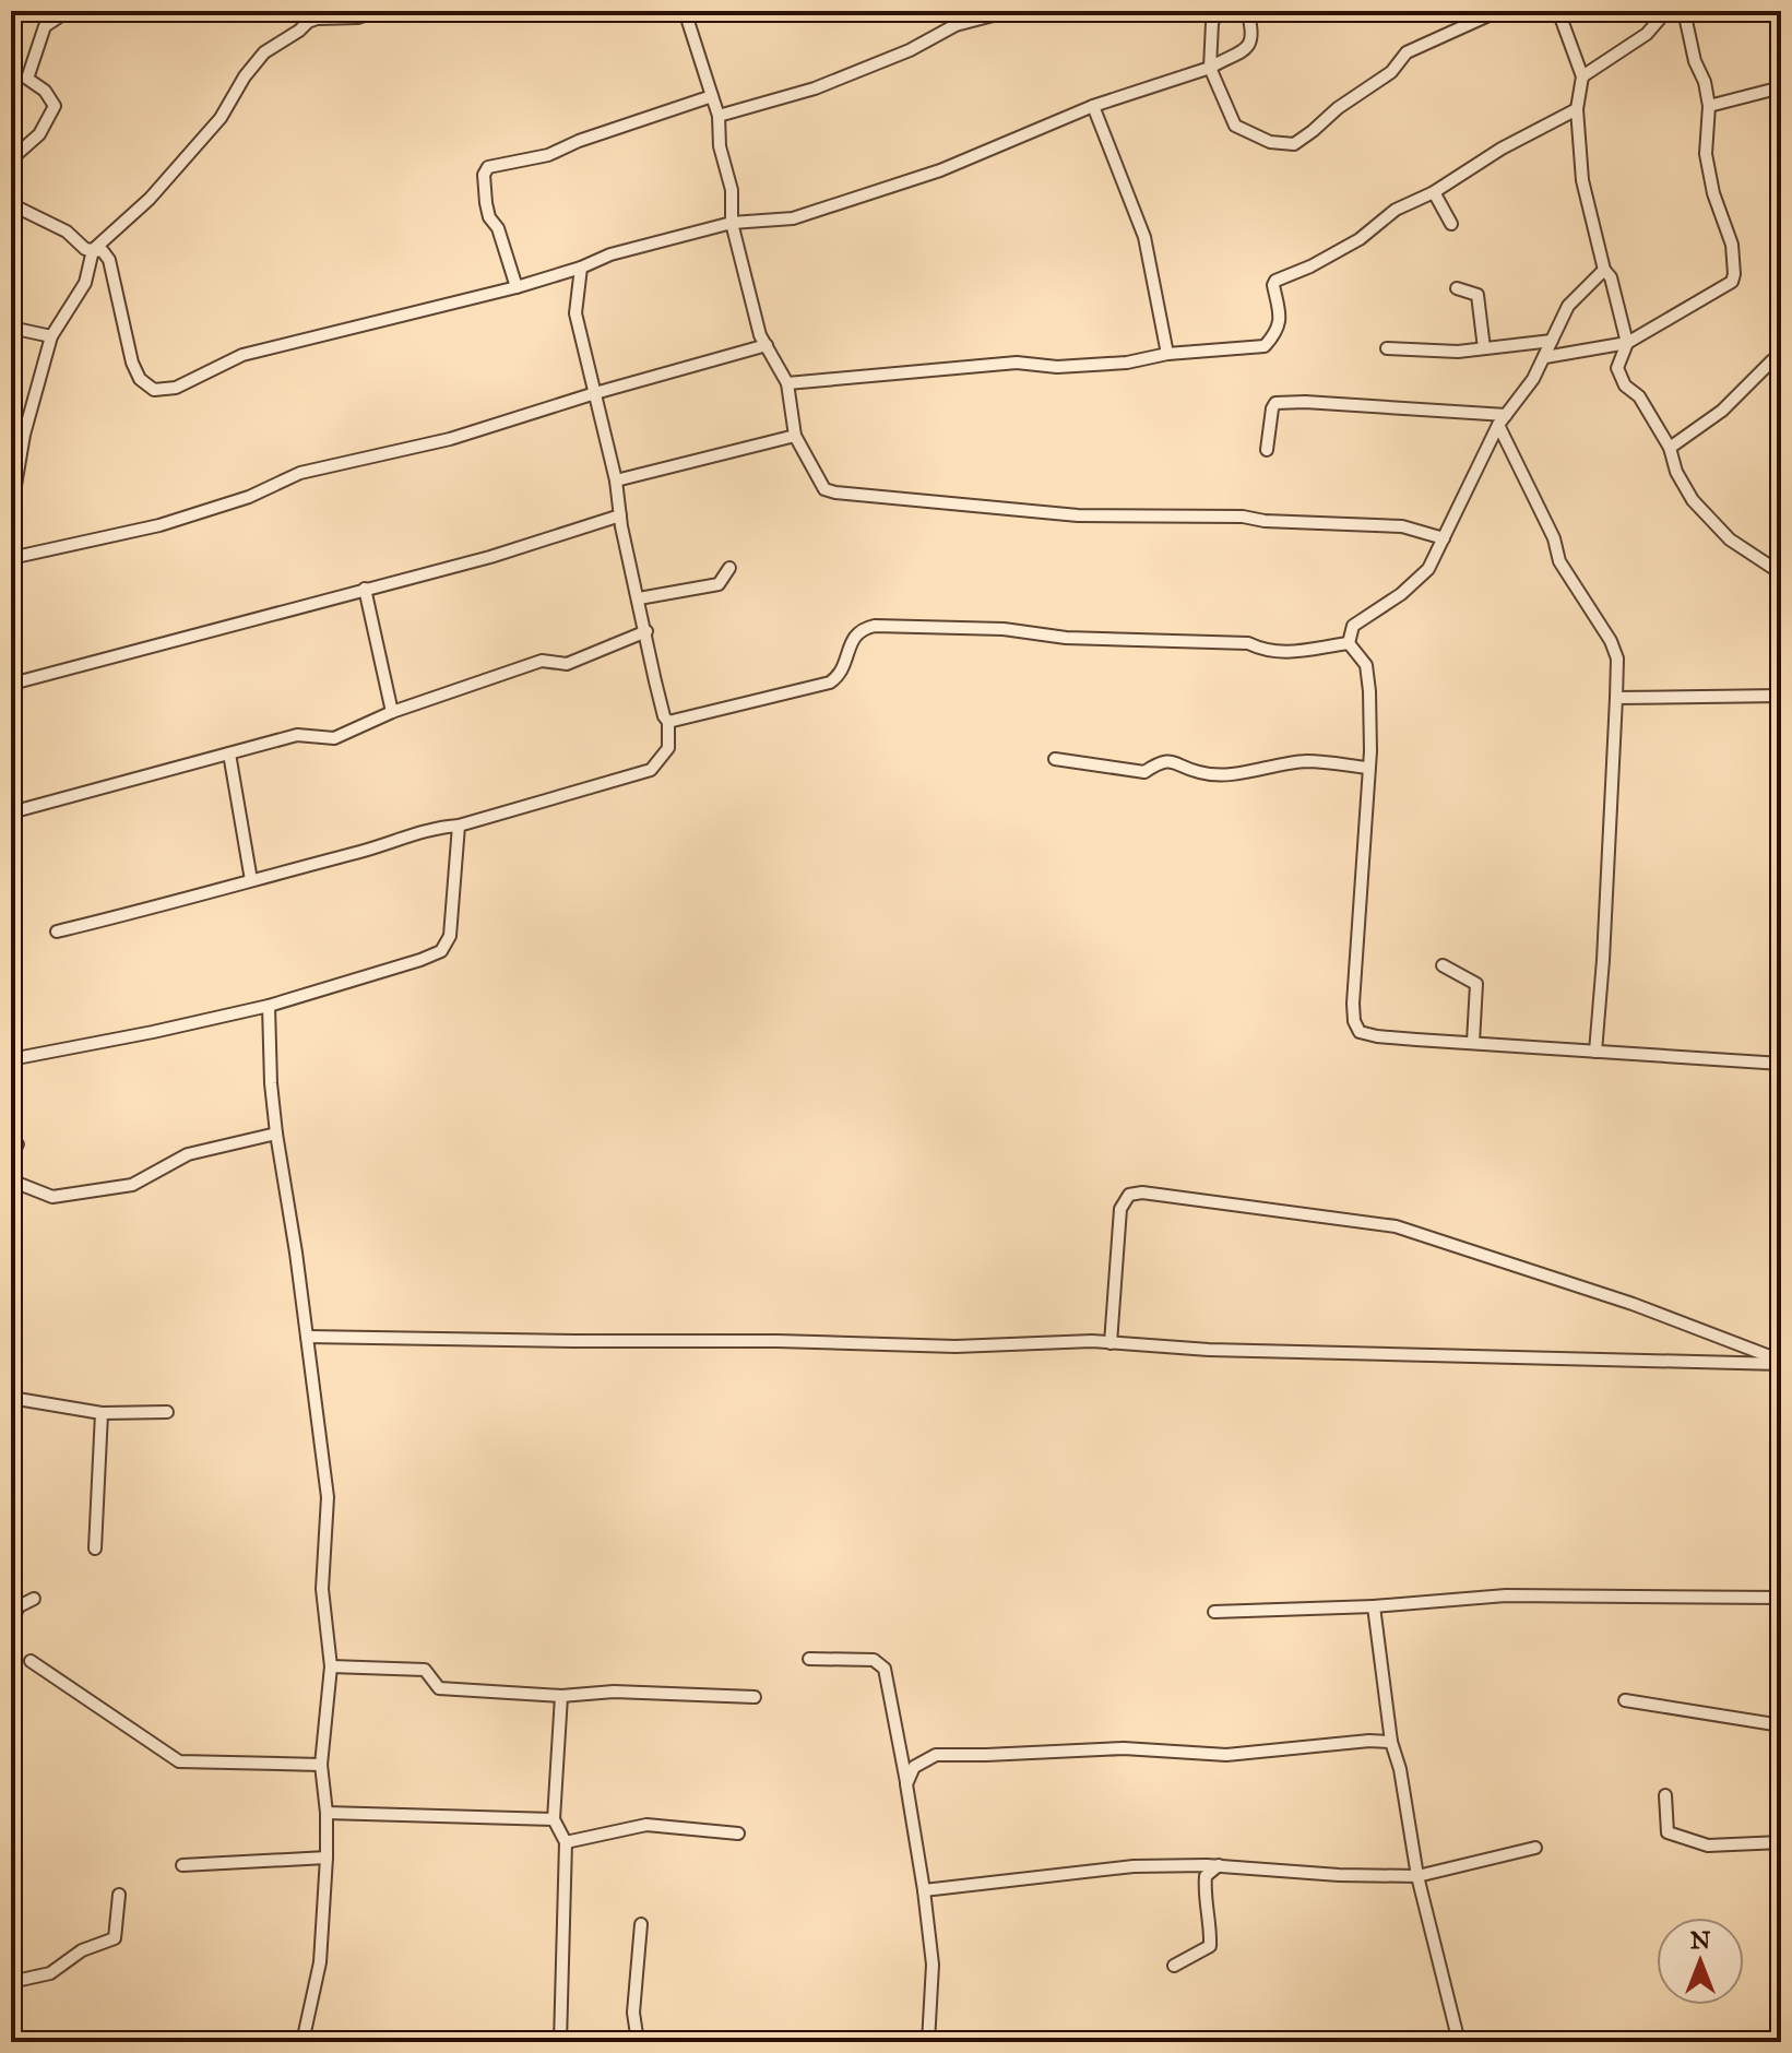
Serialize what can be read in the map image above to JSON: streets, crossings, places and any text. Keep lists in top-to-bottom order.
{
  "north": "top"
}
